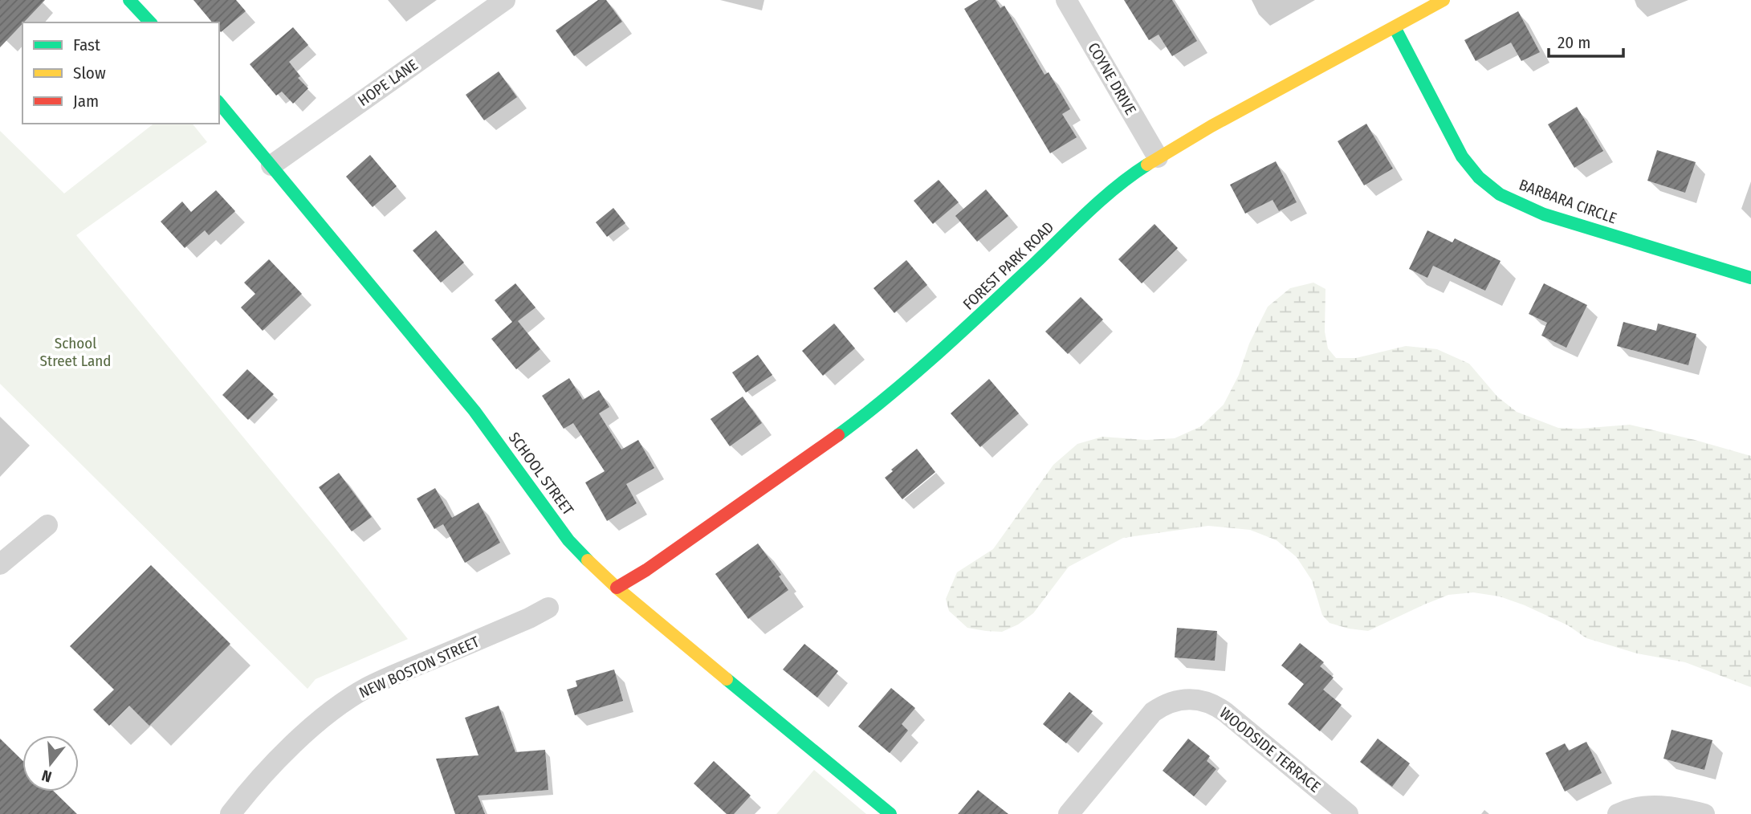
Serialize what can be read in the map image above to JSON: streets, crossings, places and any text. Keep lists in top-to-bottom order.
{
  "streets": {
    "street": [
      "COYNE DRIVE",
      "HOPE LANE",
      "BARBARA CIRCLE",
      "FOREST PARK ROAD",
      "SCHOOL STREET",
      "NEW BOSTON STREET",
      "WOODSIDE TERRACE"
    ]
  },
  "crossings": [
    ["COYNE DRIVE", "FOREST PARK ROAD"],
    ["HOPE LANE", "SCHOOL STREET"],
    ["BARBARA CIRCLE", "FOREST PARK ROAD"],
    ["FOREST PARK ROAD", "SCHOOL STREET"]
  ],
  "parks": ["School Street Land"],
  "legend": ["Fast", "Slow", "Jam"],
  "scale_bar": "20 m",
  "north": "bottom"
}
